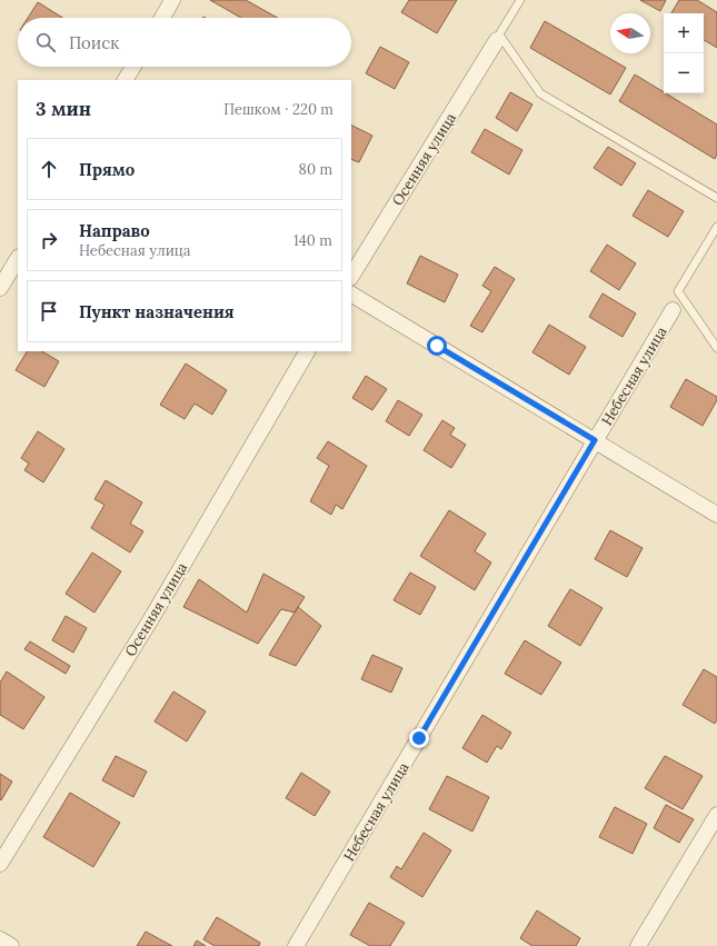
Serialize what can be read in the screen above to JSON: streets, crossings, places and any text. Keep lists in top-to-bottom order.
{
  "streets": {
    "street": ["Осенняя улица", "Небесная улица"]
  },
  "north": "left",
  "page": {
    "map_buttons": ["+", "−"],
    "search": "Поиск",
    "heading": ["3 мин", "Пешком · 220 m"],
    "list": [
      ["Прямо", "80 m"],
      ["Направо", "Небесная улица", "140 m"],
      "Пункт назначения"
    ]
  }
}
